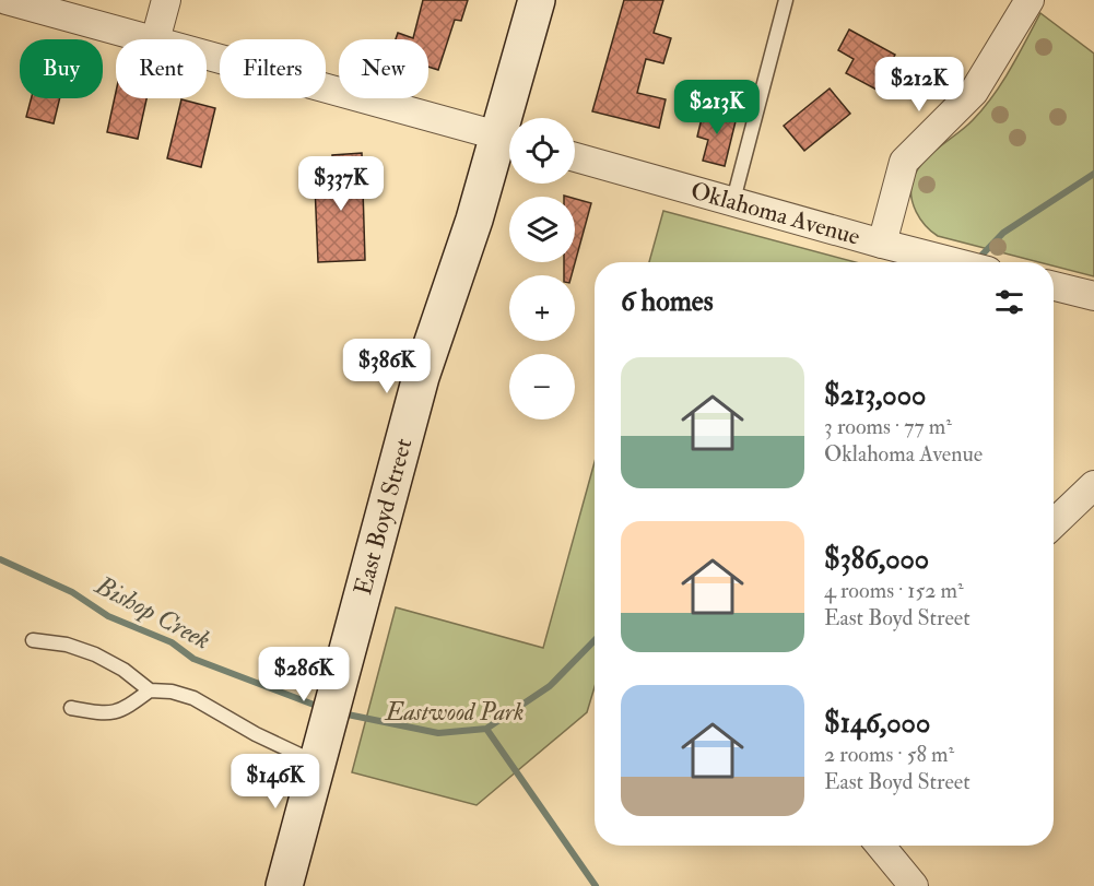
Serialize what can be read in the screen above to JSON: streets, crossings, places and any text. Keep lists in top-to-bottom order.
{
  "streets": {
    "street": ["Oklahoma Avenue", "East Boyd Street"]
  },
  "water": ["Bishop Creek"],
  "parks": ["Eastwood Park"],
  "page": {
    "chip": [
      "Buy",
      "Rent",
      "Filters",
      "New"
    ],
    "price": [
      "$212K",
      "$213K",
      "$337K",
      "$386K",
      "$286K",
      "$146K"
    ],
    "map_buttons": ["+", "−"],
    "heading": "6 homes",
    "list": [
      {
        "name": "$213,000",
        "note": "3 rooms · 77 m² · Oklahoma Avenue"
      },
      {
        "name": "$386,000",
        "note": "4 rooms · 152 m² · East Boyd Street"
      },
      {
        "name": "$146,000",
        "note": "2 rooms · 58 m² · East Boyd Street"
      }
    ]
  }
}
